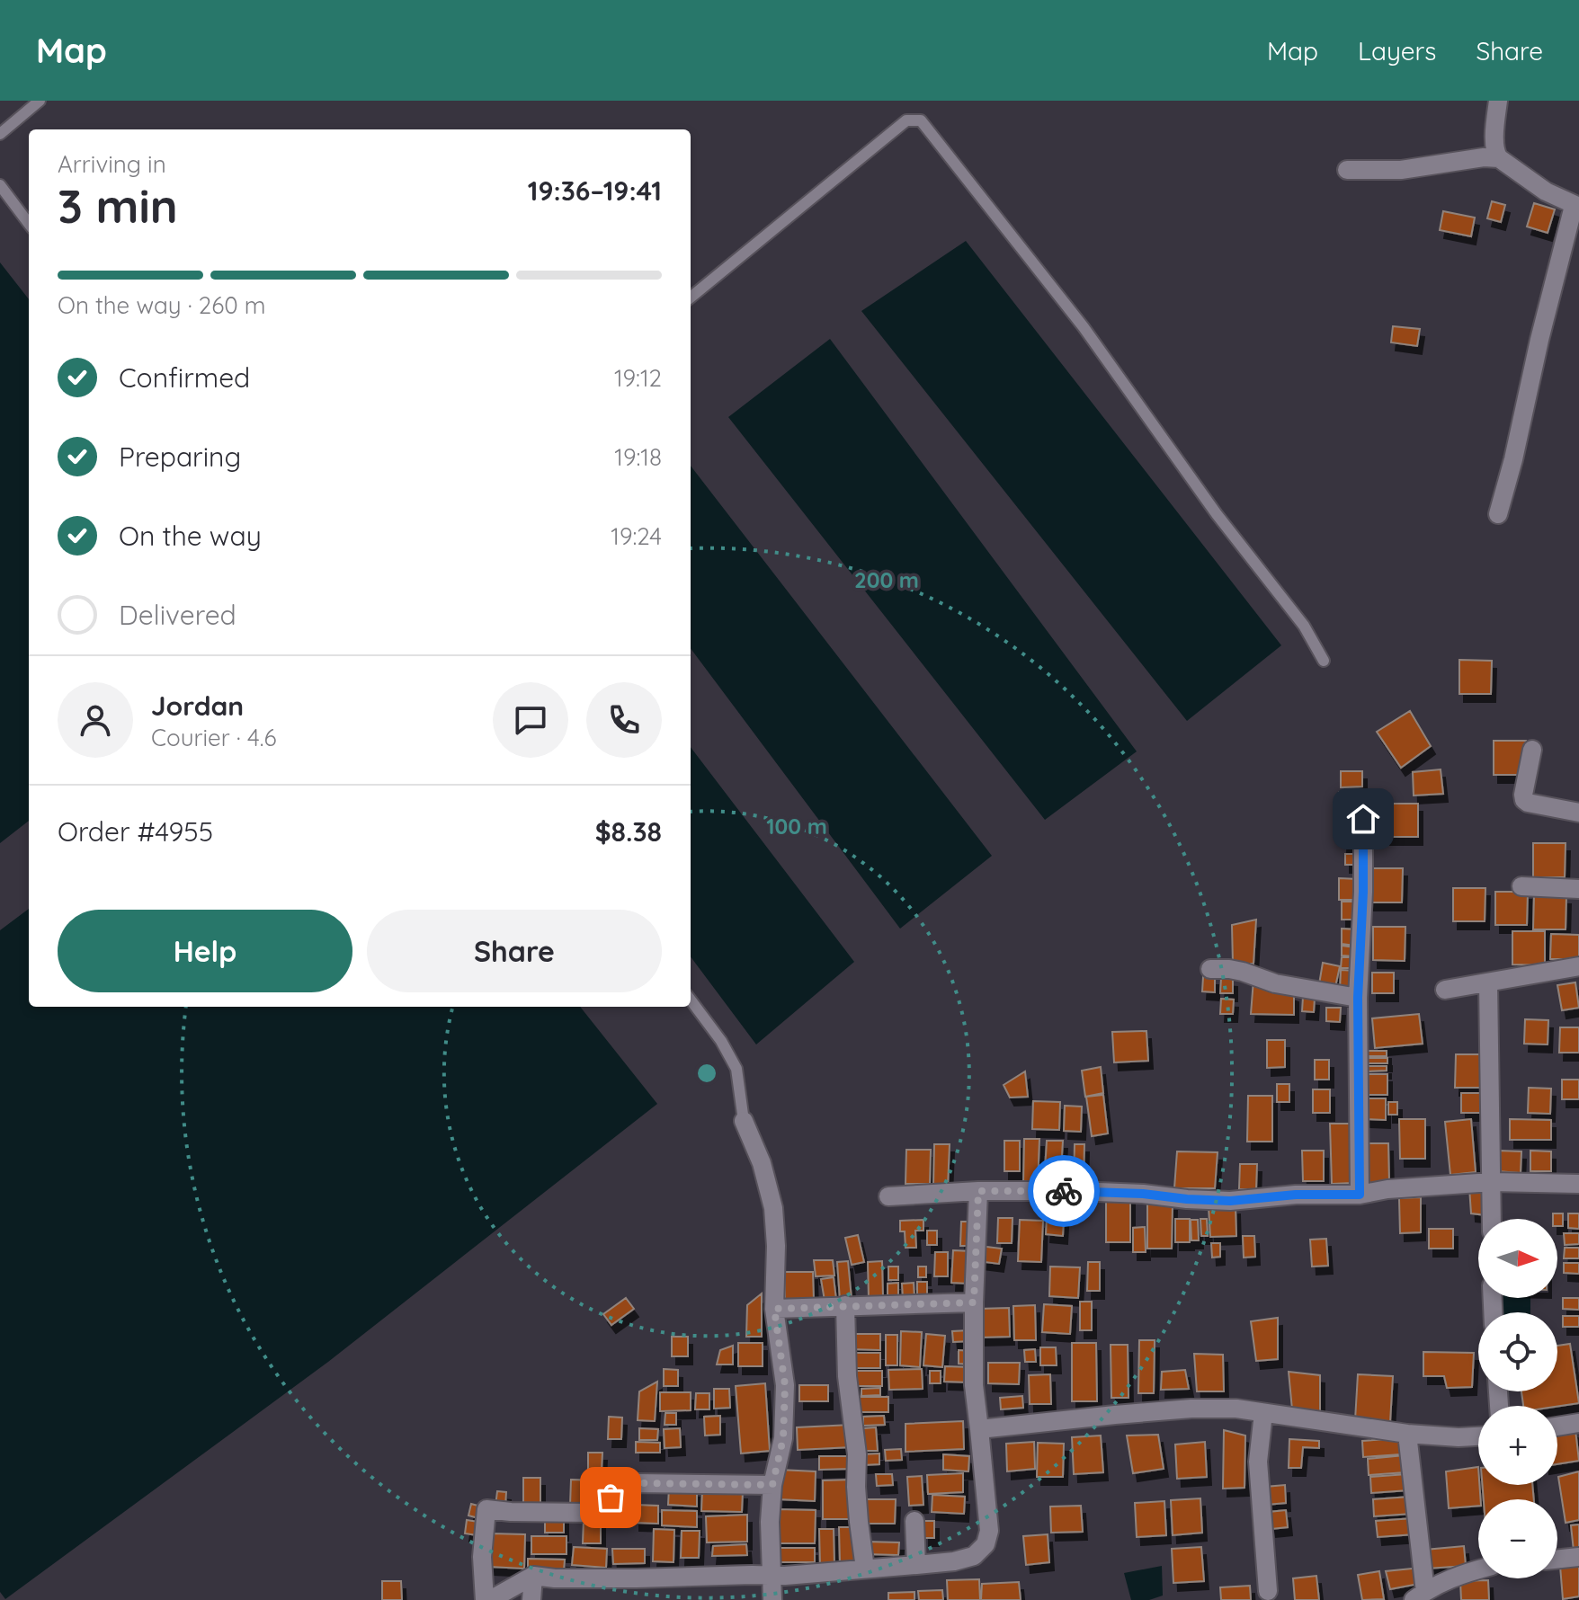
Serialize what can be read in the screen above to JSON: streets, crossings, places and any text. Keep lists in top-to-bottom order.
{
  "north": "right",
  "page": {
    "header": "Map",
    "nav": ["Map", "Layers", "Share"],
    "heading": ["3 min", "Arriving in", "19:36–19:41"],
    "panel": [
      "Jordan",
      "Courier · 4.6",
      "Order #4955",
      "$8.38"
    ],
    "bar": "On the way · 260 m",
    "list": [
      ["Confirmed", "19:12"],
      ["Preparing", "19:18"],
      ["On the way", "19:24"],
      "Delivered"
    ],
    "buttons": ["Help", "Share"],
    "map_buttons": ["+", "−"]
  },
  "rings": ["200 m", "100 m"]
}
